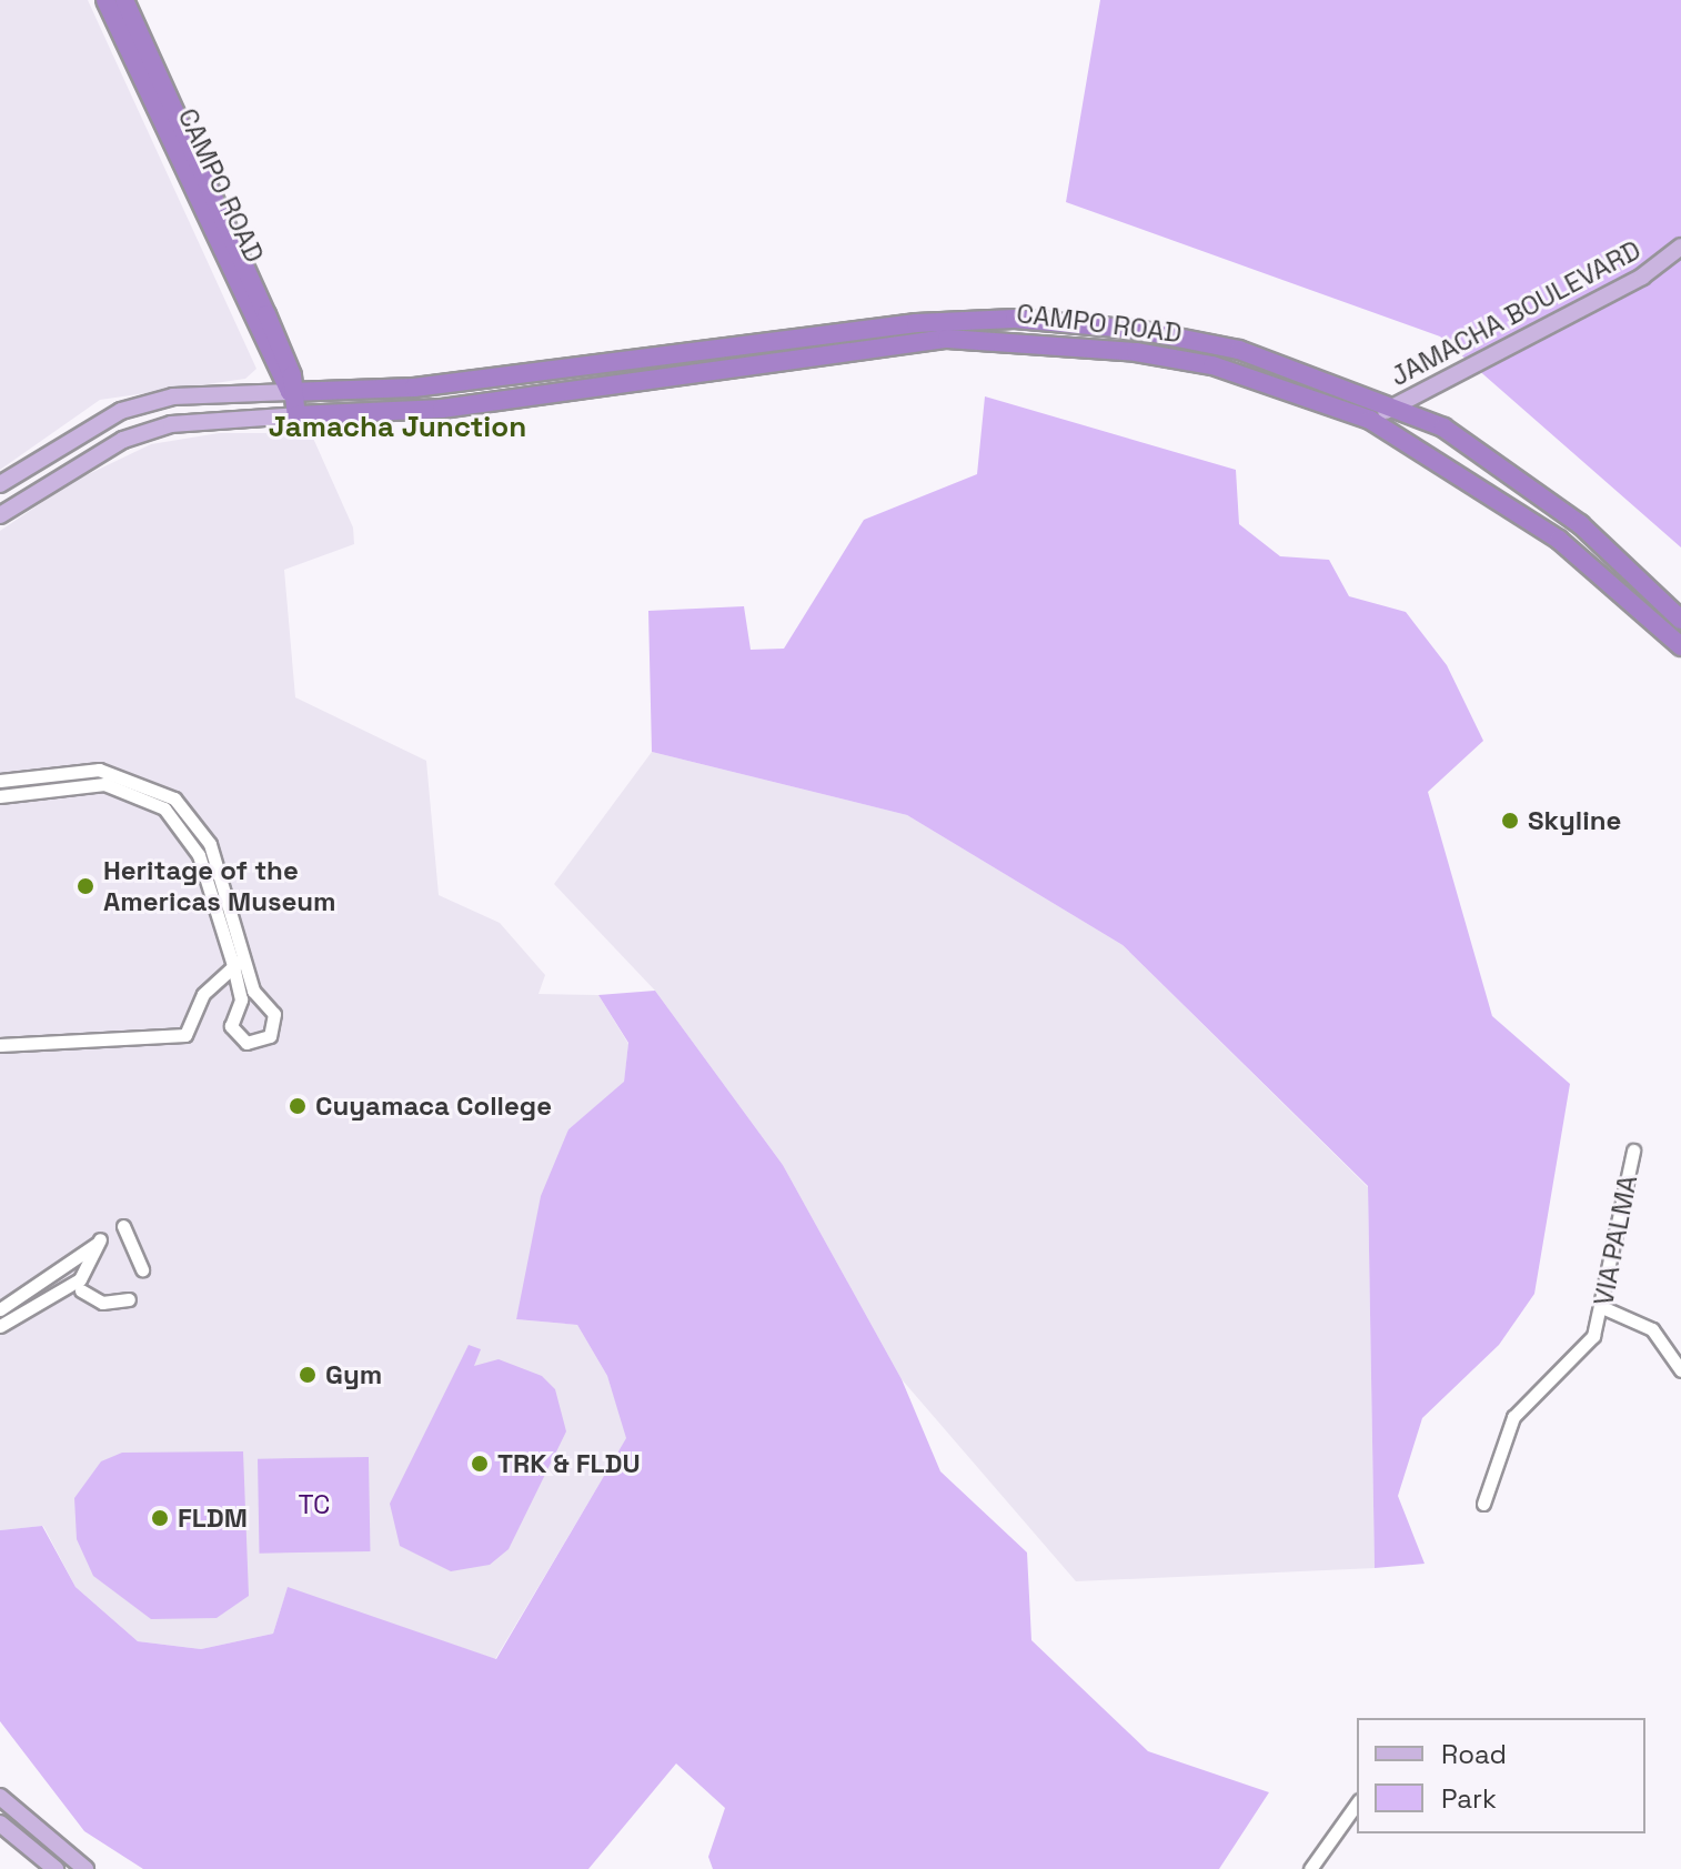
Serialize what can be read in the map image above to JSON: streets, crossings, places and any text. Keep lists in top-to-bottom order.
{
  "streets": {
    "highway": ["CAMPO ROAD"],
    "main road": ["JAMACHA BOULEVARD"],
    "street": ["VIA PALMA"]
  },
  "crossings": [
    ["CAMPO ROAD", "JAMACHA BOULEVARD"]
  ],
  "districts": ["Jamacha Junction"],
  "parks": ["TC"],
  "places": [
    "Skyline",
    "Heritage of the Americas Museum",
    "Cuyamaca College",
    "Gym",
    "TRK & FLDU",
    "FLDM"
  ],
  "legend": ["Road", "Park"]
}
